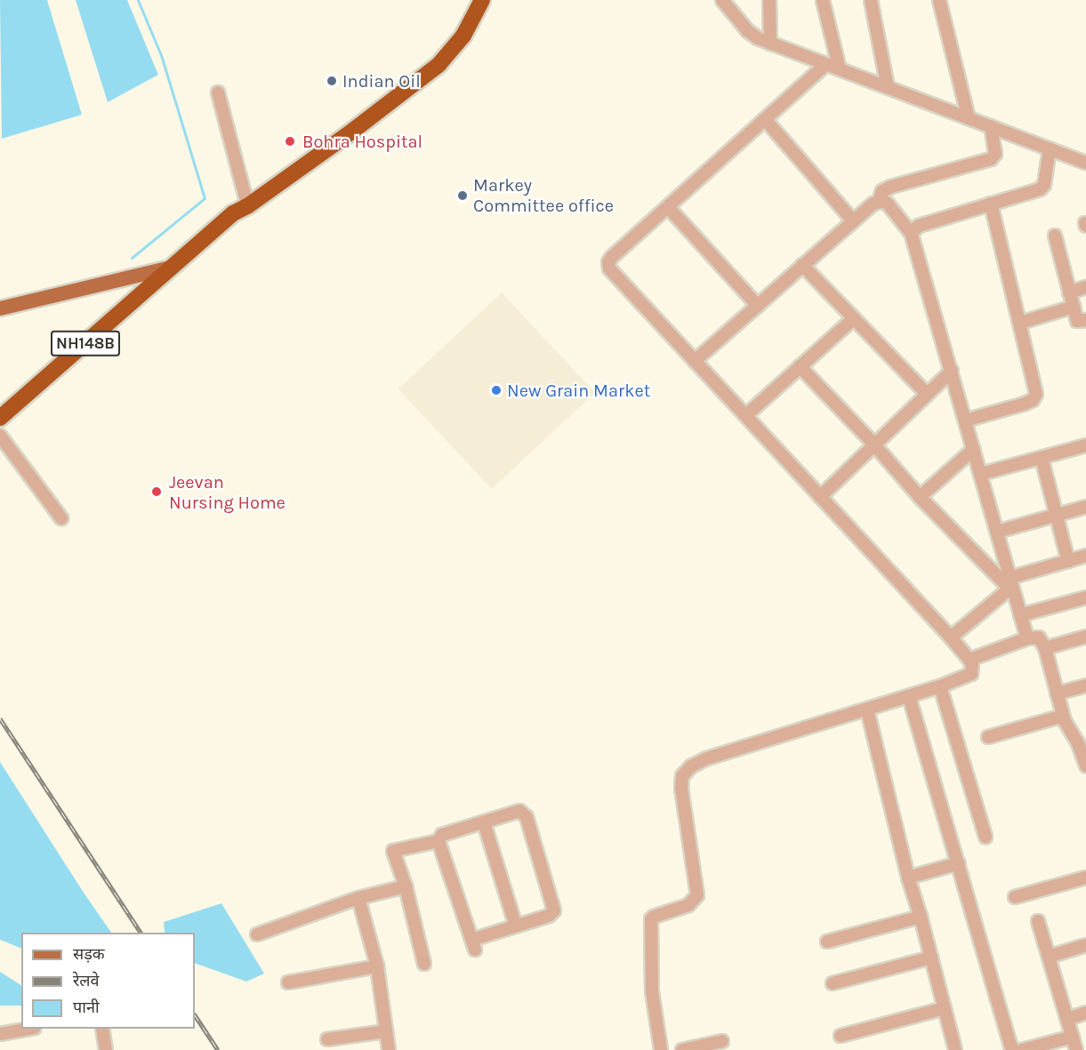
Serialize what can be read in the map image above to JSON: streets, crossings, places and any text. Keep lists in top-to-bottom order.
{
  "streets": {
    "highway": ["NH148B"]
  },
  "places": [
    "Indian Oil",
    "Bohra Hospital",
    "Markey Committee office",
    "New Grain Market",
    "Jeevan Nursing Home"
  ],
  "legend": ["सड़क", "रेलवे", "पानी"]
}
